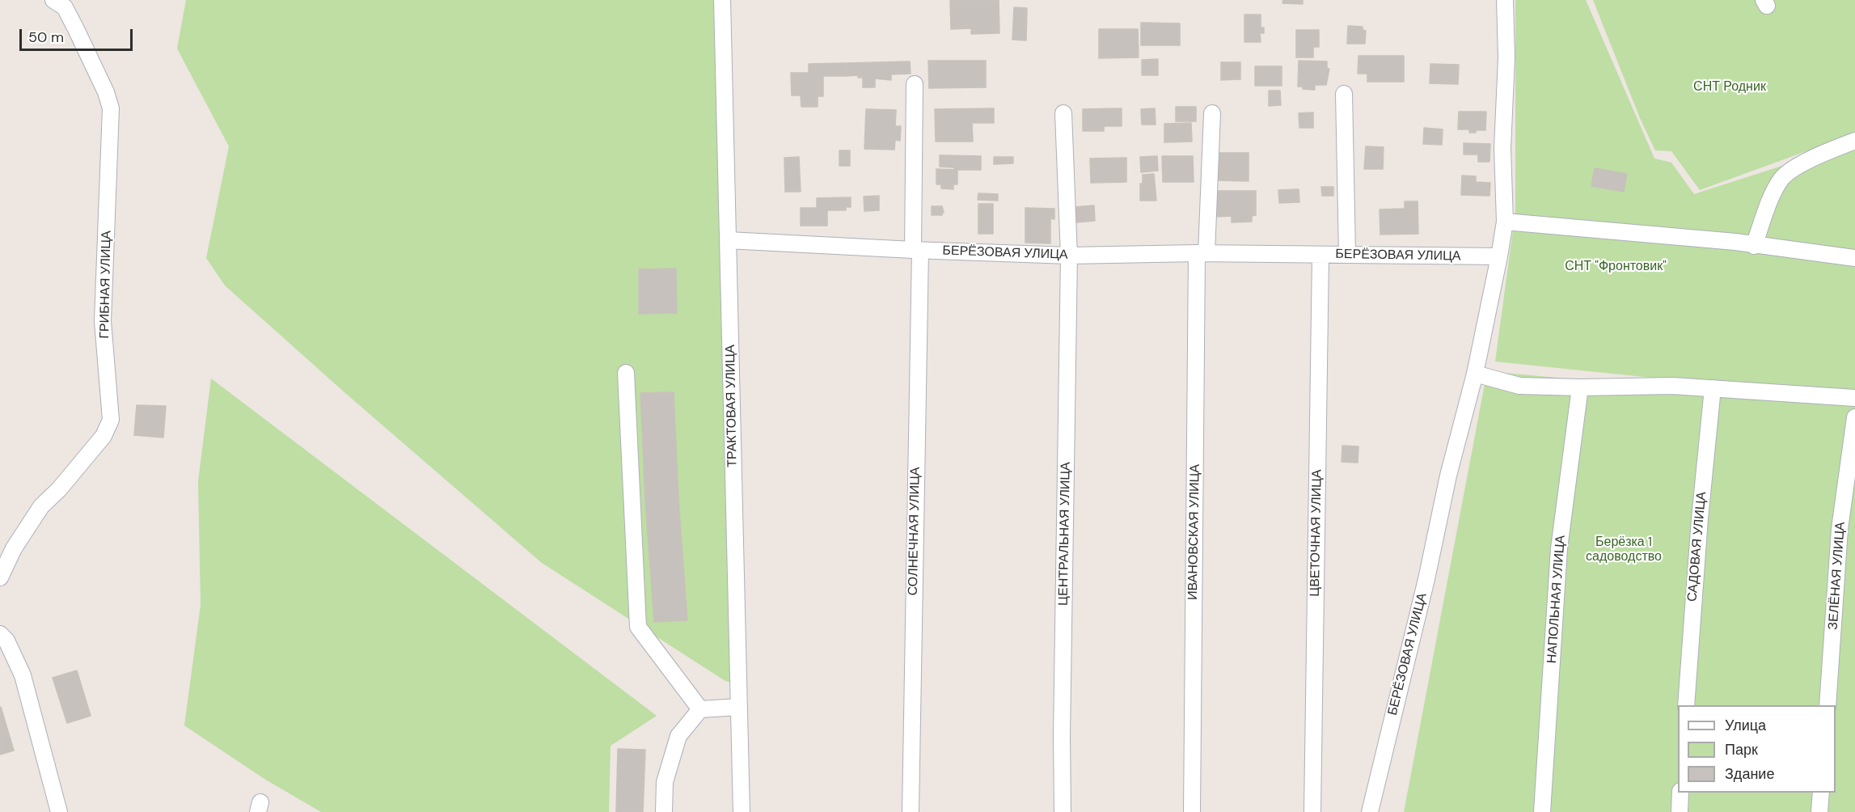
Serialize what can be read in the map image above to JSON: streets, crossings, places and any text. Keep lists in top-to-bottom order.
{
  "streets": {
    "street": [
      "БЕРЁЗОВАЯ УЛИЦА",
      "ГРИБНАЯ УЛИЦА",
      "ТРАКТОВАЯ УЛИЦА",
      "СОЛНЕЧНАЯ УЛИЦА",
      "ИВАНОВСКАЯ УЛИЦА",
      "ЦВЕТОЧНАЯ УЛИЦА",
      "ЦЕНТРАЛЬНАЯ УЛИЦА",
      "САДОВАЯ УЛИЦА",
      "ЗЕЛЁНАЯ УЛИЦА",
      "НАПОЛЬНАЯ УЛИЦА"
    ]
  },
  "crossings": [
    ["БЕРЁЗОВАЯ УЛИЦА", "ТРАКТОВАЯ УЛИЦА"],
    ["БЕРЁЗОВАЯ УЛИЦА", "СОЛНЕЧНАЯ УЛИЦА"],
    ["БЕРЁЗОВАЯ УЛИЦА", "ИВАНОВСКАЯ УЛИЦА"],
    ["БЕРЁЗОВАЯ УЛИЦА", "ЦВЕТОЧНАЯ УЛИЦА"],
    ["БЕРЁЗОВАЯ УЛИЦА", "ЦЕНТРАЛЬНАЯ УЛИЦА"]
  ],
  "parks": ["СНТ Родник", "СНТ \"Фронтовик\"", "Берёзка 1 садоводство"],
  "legend": ["Улица", "Парк", "Здание"],
  "scale_bar": "50 m"
}
